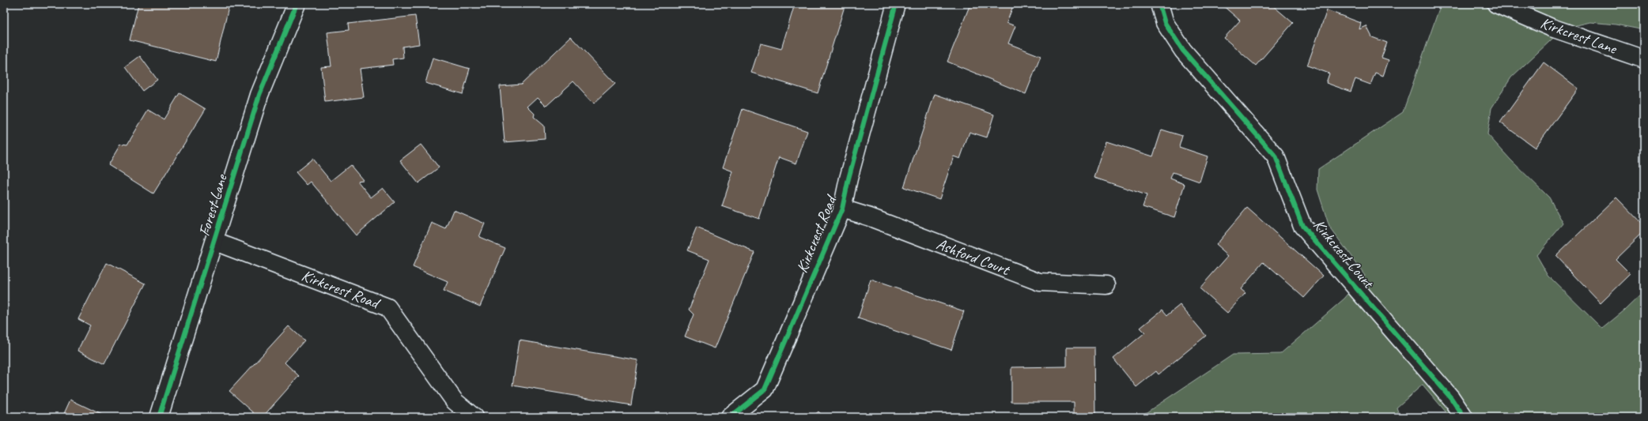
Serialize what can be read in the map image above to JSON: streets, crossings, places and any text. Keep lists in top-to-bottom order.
{
  "streets": {
    "street": [
      "Kirkcrest Lane",
      "Forest Lane",
      "Kirkcrest Road",
      "Kirkcrest Court",
      "Ashford Court"
    ]
  },
  "crossings": [
    ["Forest Lane", "Kirkcrest Road"],
    ["Kirkcrest Road", "Ashford Court"]
  ]
}
